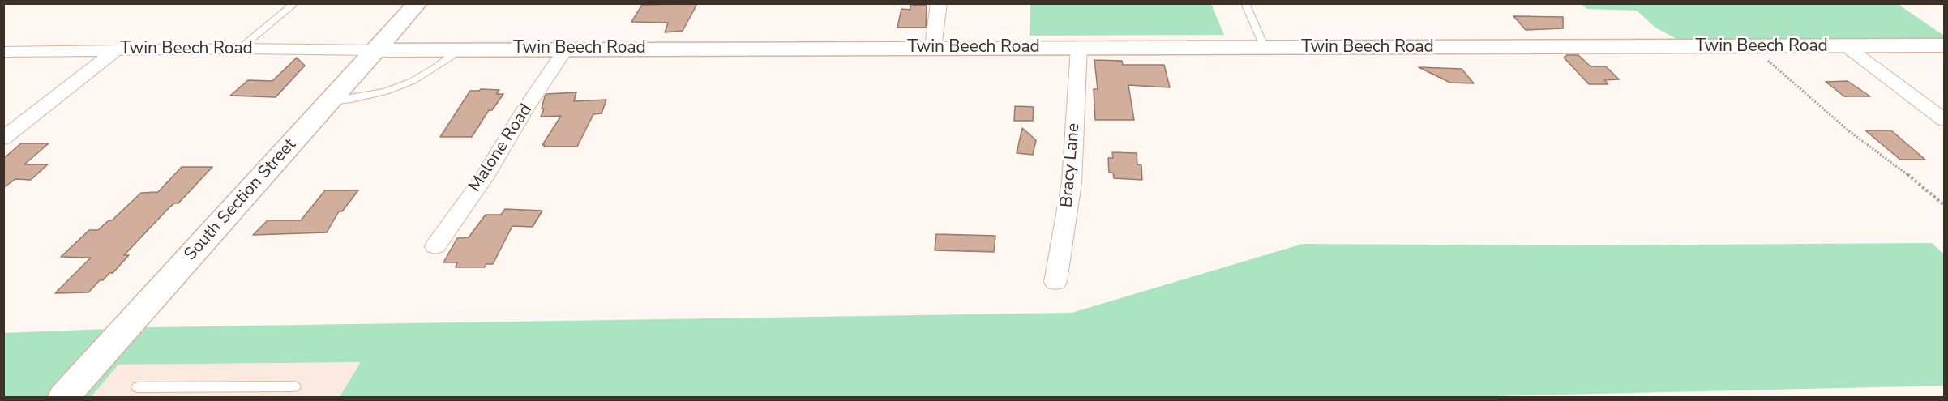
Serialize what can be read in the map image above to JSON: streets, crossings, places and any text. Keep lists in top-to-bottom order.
{
  "streets": {
    "street": [
      "Twin Beech Road",
      "Malone Road",
      "Bracy Lane",
      "South Section Street"
    ]
  },
  "crossings": [
    ["Twin Beech Road", "Malone Road"],
    ["Twin Beech Road", "Bracy Lane"],
    ["Twin Beech Road", "South Section Street"]
  ]
}
